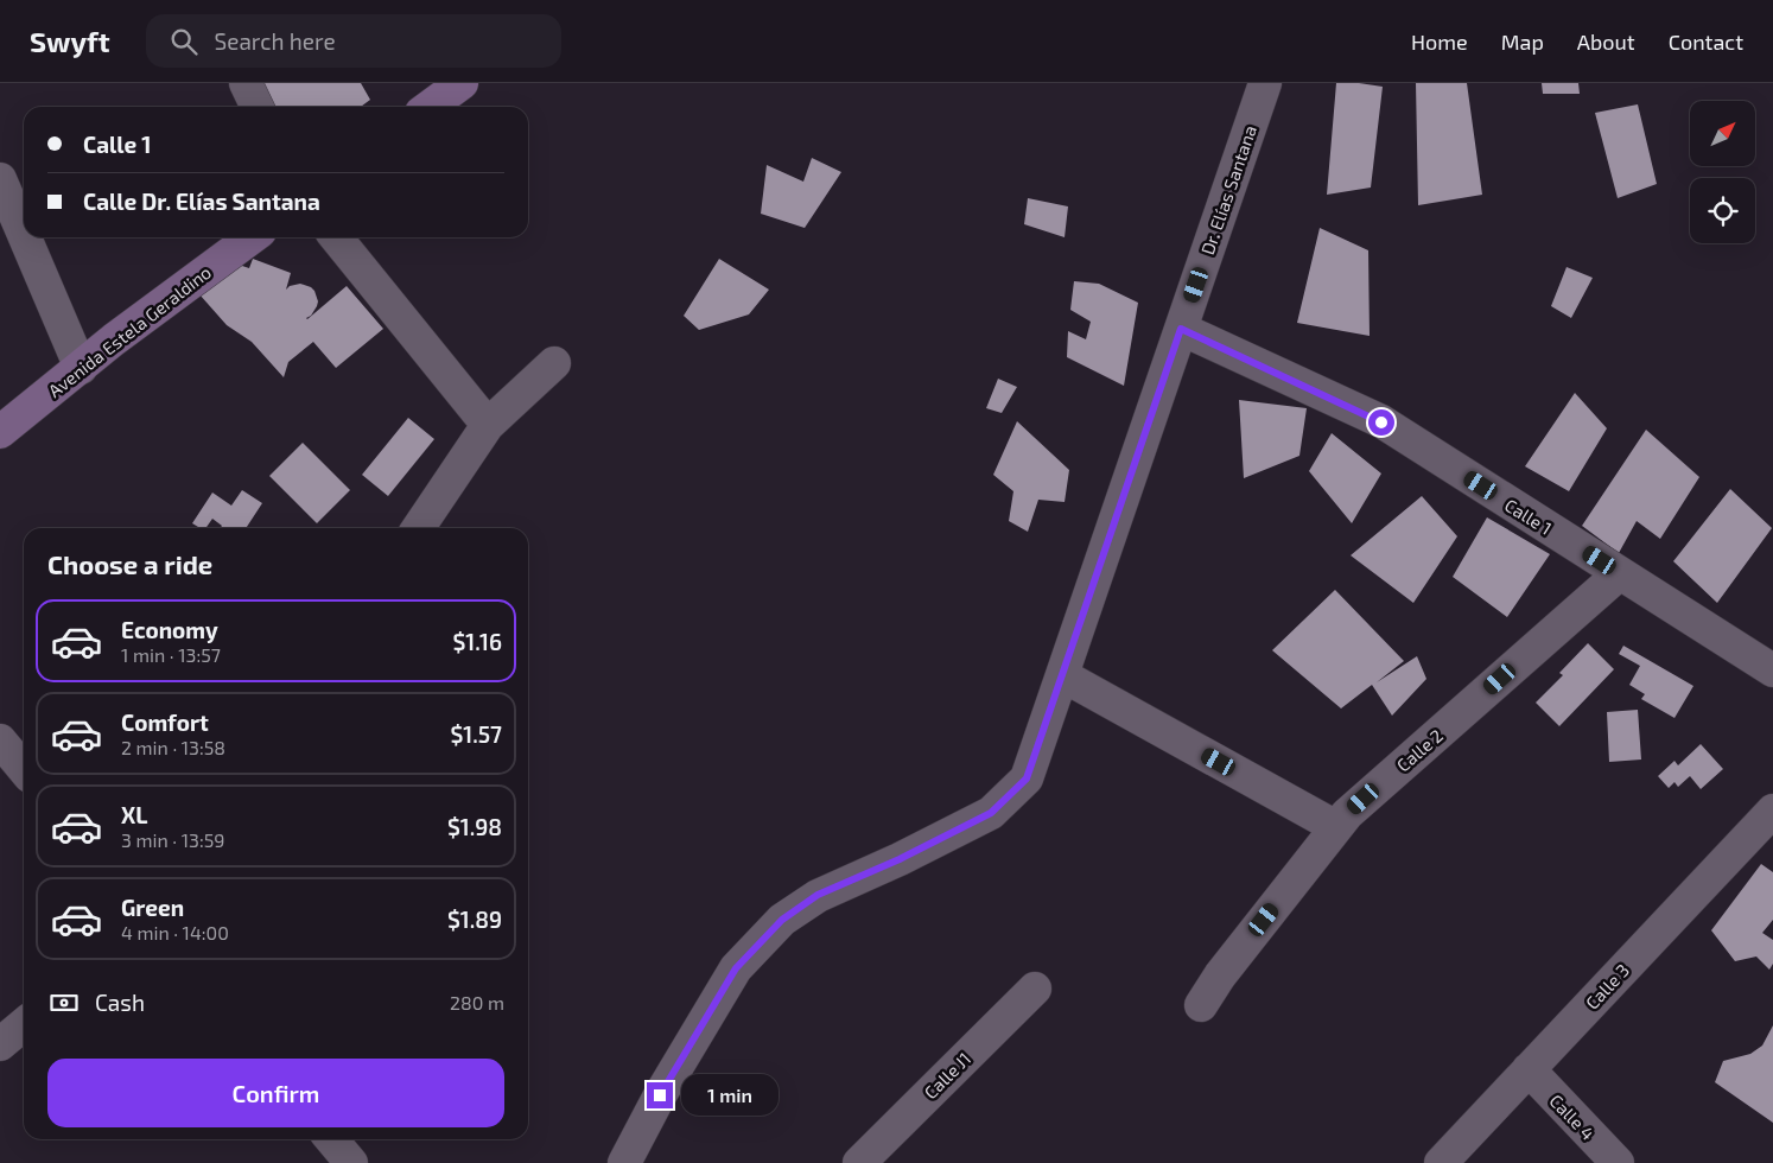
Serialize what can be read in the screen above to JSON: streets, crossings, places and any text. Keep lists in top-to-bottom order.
{
  "streets": {
    "street": [
      "Dr. Elías Santana",
      "Avenida Estela Geraldino",
      "Calle 1",
      "Calle 2",
      "Calle 3",
      "Calle J1",
      "Calle 4"
    ]
  },
  "crossings": [
    ["Dr. Elías Santana", "Calle 1"],
    ["Calle 1", "Calle 2"],
    ["Calle 3", "Calle 4"]
  ],
  "north": "top right",
  "page": {
    "header": "Swyft",
    "search": "Search here",
    "nav": [
      "Home",
      "Map",
      "About",
      "Contact"
    ],
    "banner": ["Calle 1", "Calle Dr. Elías Santana"],
    "heading": "Choose a ride",
    "list": [
      {
        "name": "Economy",
        "note": "1 min · 13:57",
        "value": "$1.16"
      },
      {
        "name": "Comfort",
        "note": "2 min · 13:58",
        "value": "$1.57"
      },
      {
        "name": "XL",
        "note": "3 min · 13:59",
        "value": "$1.98"
      },
      {
        "name": "Green",
        "note": "4 min · 14:00",
        "value": "$1.89"
      }
    ],
    "pay": ["Cash", "280 m"],
    "buttons": "Confirm",
    "bubble": "1 min"
  }
}
